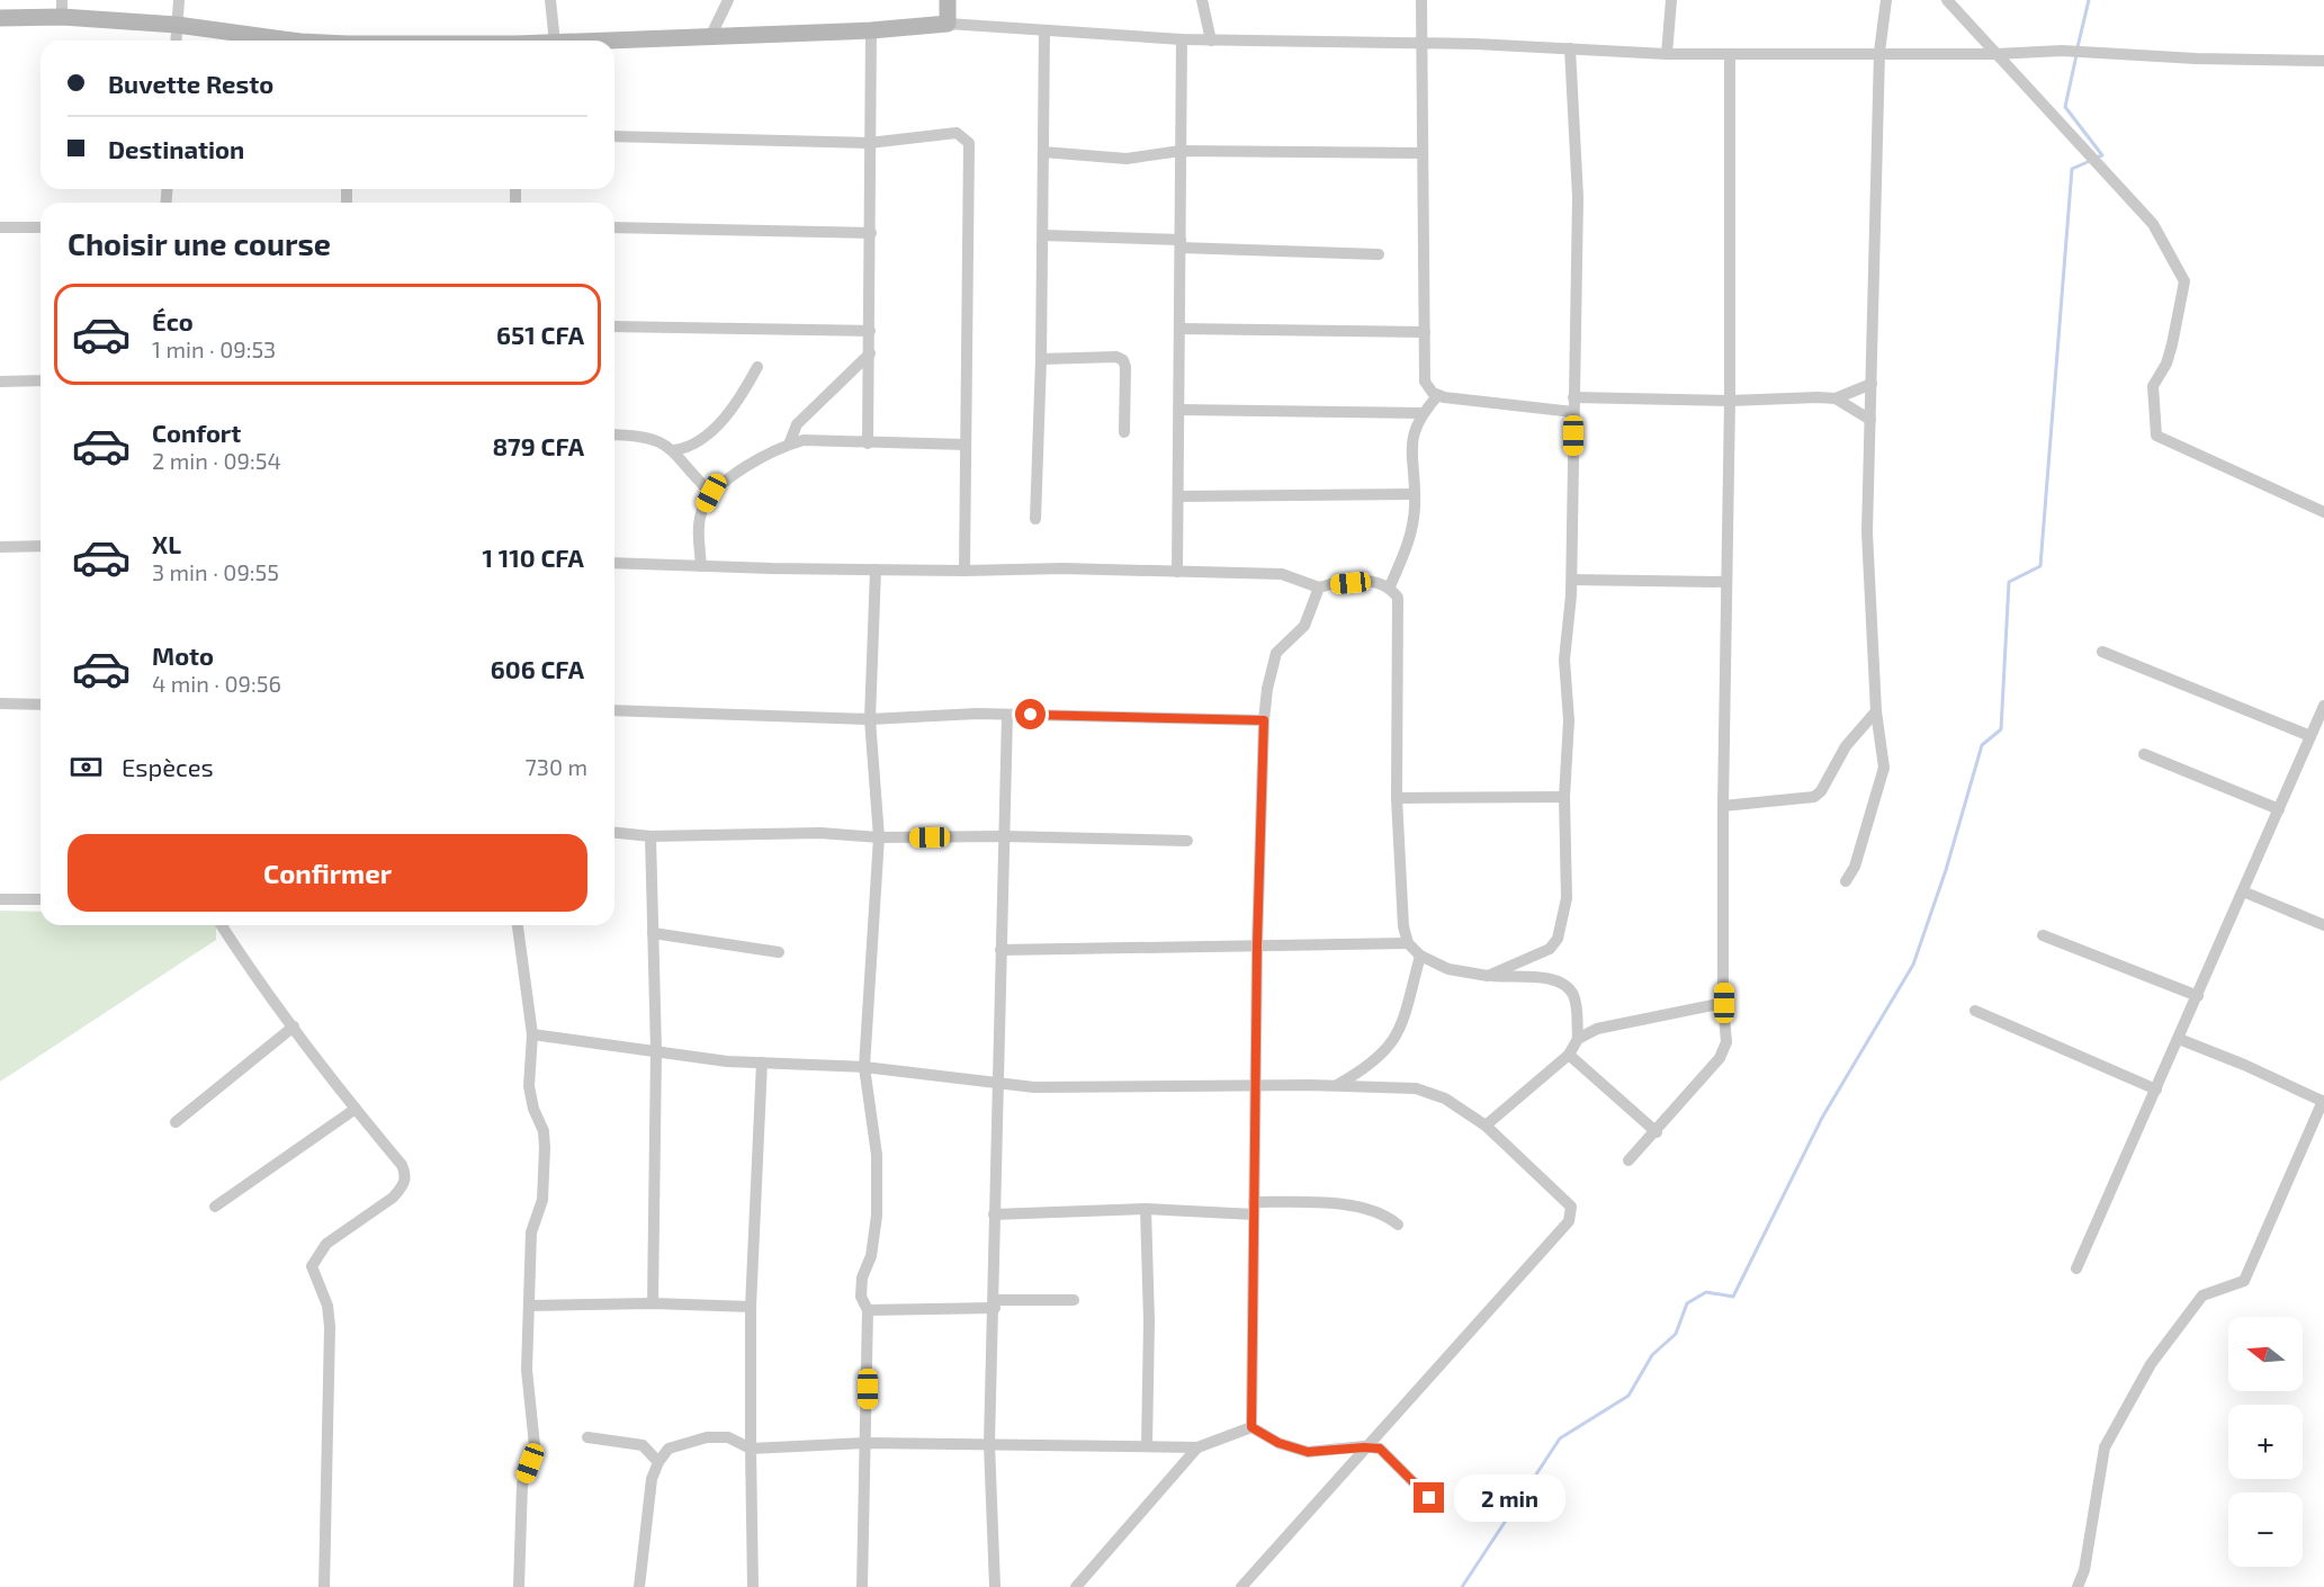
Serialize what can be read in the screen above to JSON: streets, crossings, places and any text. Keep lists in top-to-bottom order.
{
  "north": "left",
  "page": {
    "banner": ["Buvette Resto", "Destination"],
    "heading": "Choisir une course",
    "list": [
      {
        "name": "Éco",
        "note": "1 min · 09:53",
        "value": "651 CFA"
      },
      {
        "name": "Confort",
        "note": "2 min · 09:54",
        "value": "879 CFA"
      },
      {
        "name": "XL",
        "note": "3 min · 09:55",
        "value": "1 110 CFA"
      },
      {
        "name": "Moto",
        "note": "4 min · 09:56",
        "value": "606 CFA"
      }
    ],
    "pay": ["Espèces", "730 m"],
    "buttons": "Confirmer",
    "map_buttons": ["+", "−"],
    "bubble": "2 min"
  }
}
